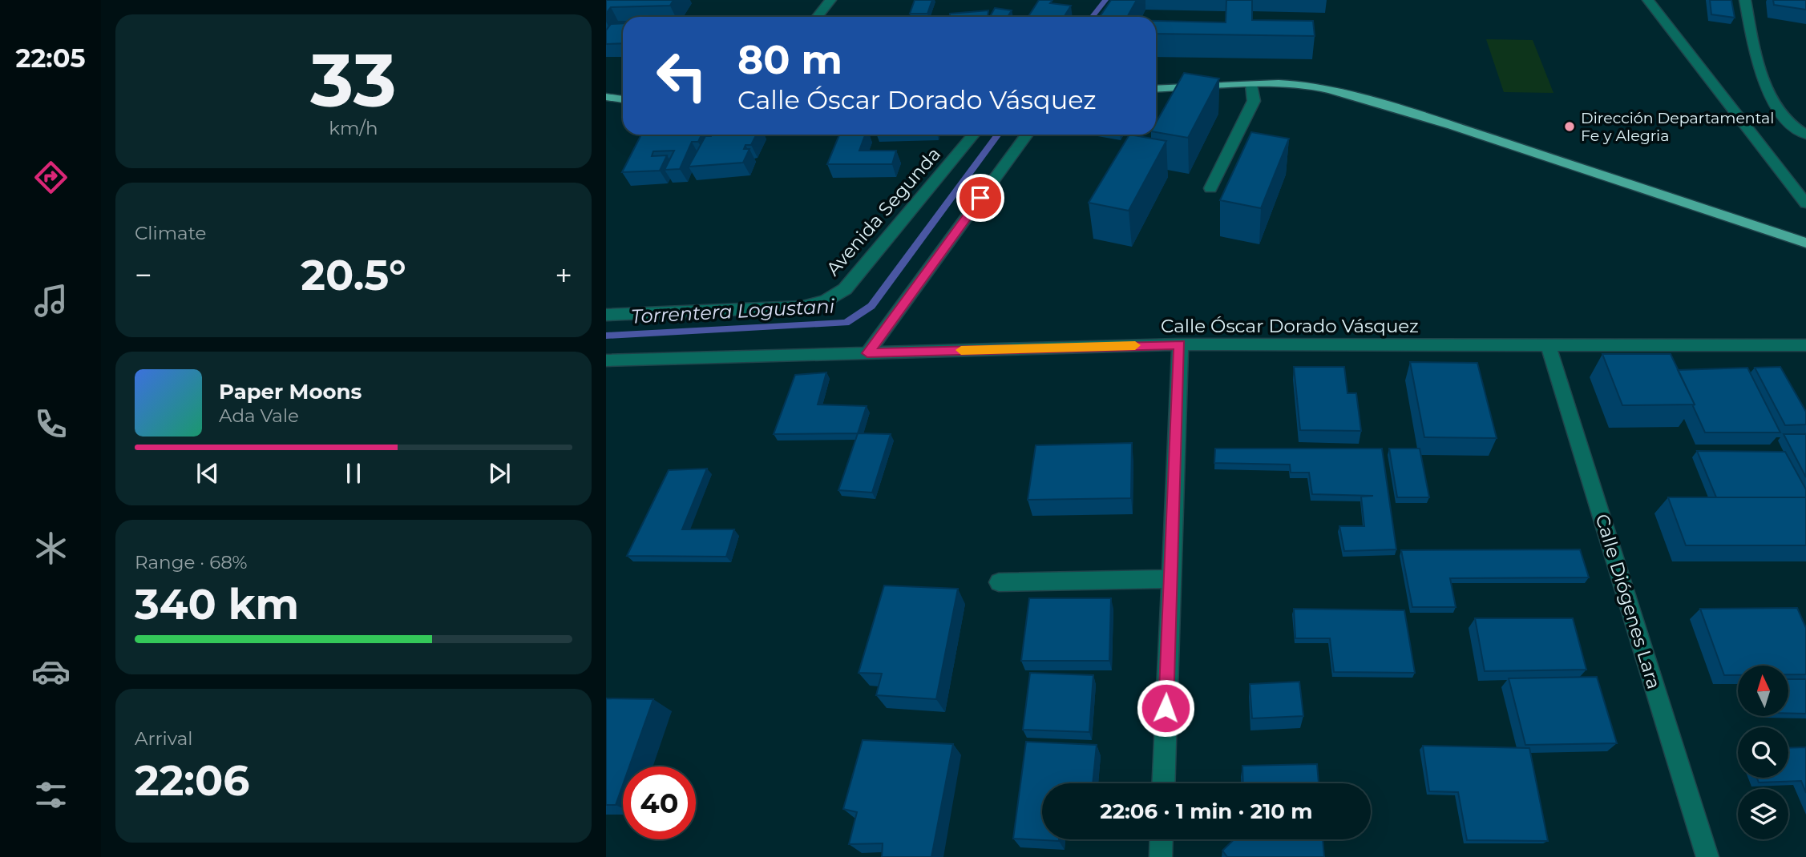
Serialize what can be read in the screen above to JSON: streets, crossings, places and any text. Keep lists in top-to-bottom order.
{
  "streets": {
    "street": ["Avenida Segunda", "Calle Óscar Dorado Vásquez", "Calle Diógenes Lara"]
  },
  "crossings": [
    ["Calle Óscar Dorado Vásquez", "Calle Diógenes Lara"]
  ],
  "water": ["Torrentera Logustani"],
  "places": ["Dirección Departamental Fe y Alegria"],
  "north": "top",
  "page": {
    "tabs": "22:05",
    "tile": [
      ["33", "km/h"],
      "Climate",
      ["Range · 68%", "340 km"],
      ["Arrival", "22:06"]
    ],
    "turn": ["80 m", "Calle Óscar Dorado Vásquez"],
    "heat": ["−", "20.5°", "+"],
    "song": ["Paper Moons", "Ada Vale"],
    "limit": "40",
    "trip": "22:06 · 1 min · 210 m"
  }
}
